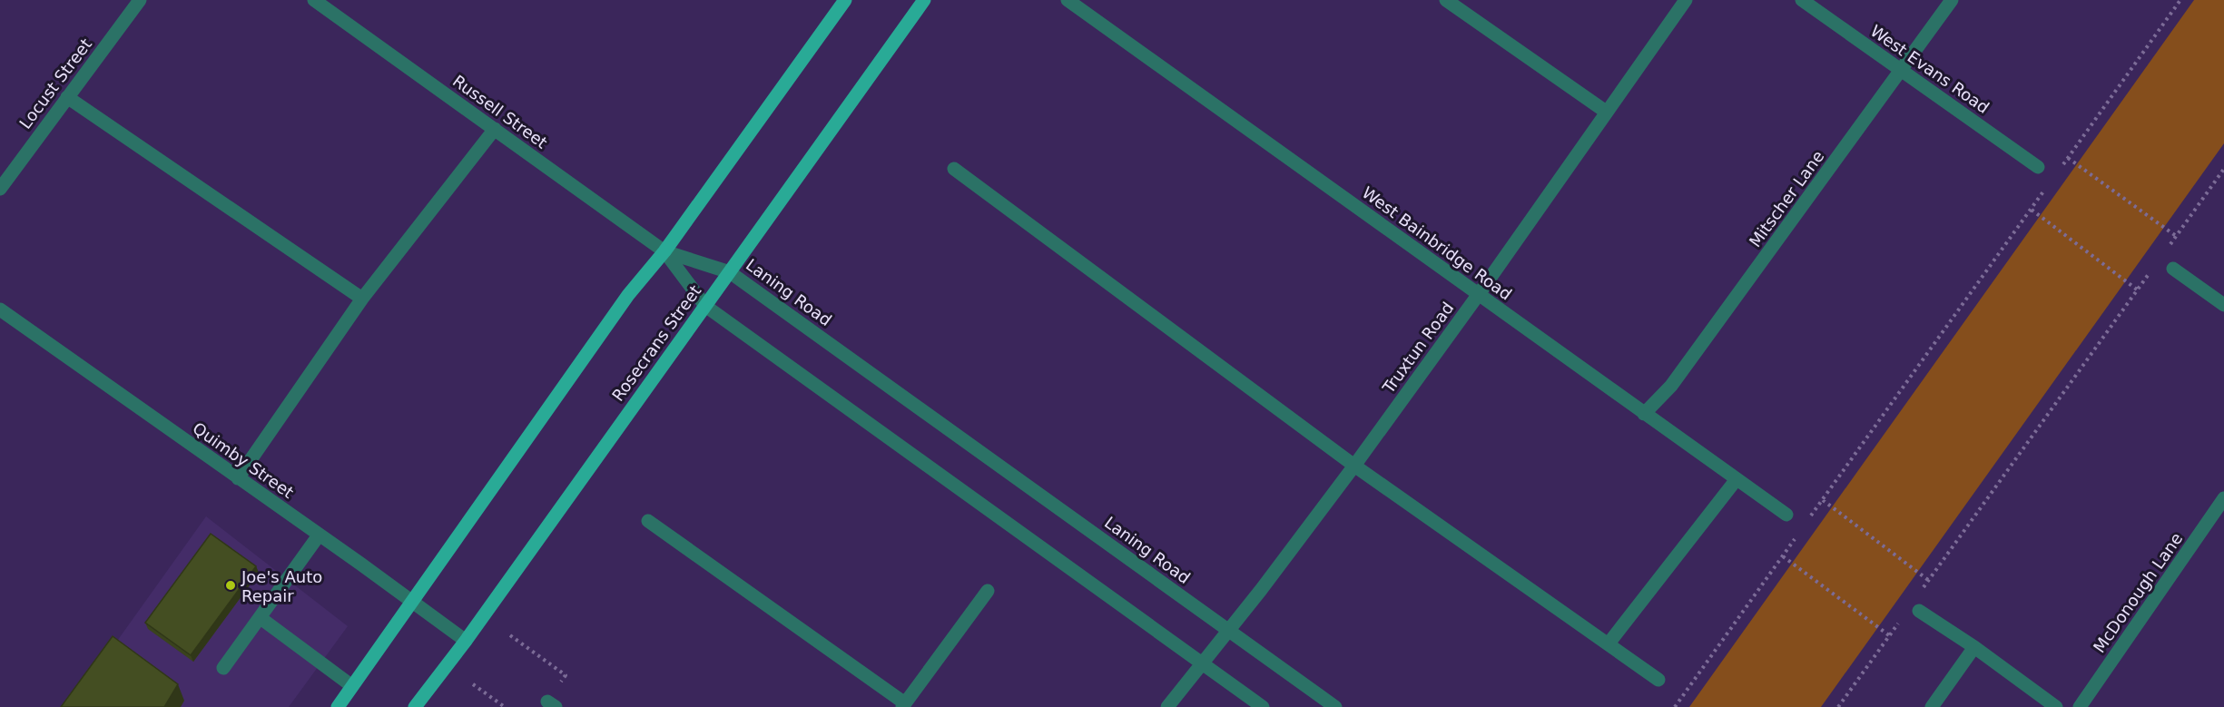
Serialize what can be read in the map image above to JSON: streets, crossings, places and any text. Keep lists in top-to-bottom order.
{
  "streets": {
    "main road": ["Rosecrans Street"],
    "street": [
      "West Evans Road",
      "Locust Street",
      "Russell Street",
      "Mitscher Lane",
      "West Bainbridge Road",
      "Laning Road",
      "Truxtun Road",
      "Quimby Street",
      "McDonough Lane"
    ]
  },
  "crossings": [
    ["West Evans Road", "Mitscher Lane"],
    ["Russell Street", "Laning Road"],
    ["Mitscher Lane", "West Bainbridge Road"],
    ["West Bainbridge Road", "Truxtun Road"],
    ["Laning Road", "Rosecrans Street"],
    ["Laning Road", "Truxtun Road"],
    ["Rosecrans Street", "Quimby Street"]
  ],
  "places": ["Joe's Auto Repair"]
}
